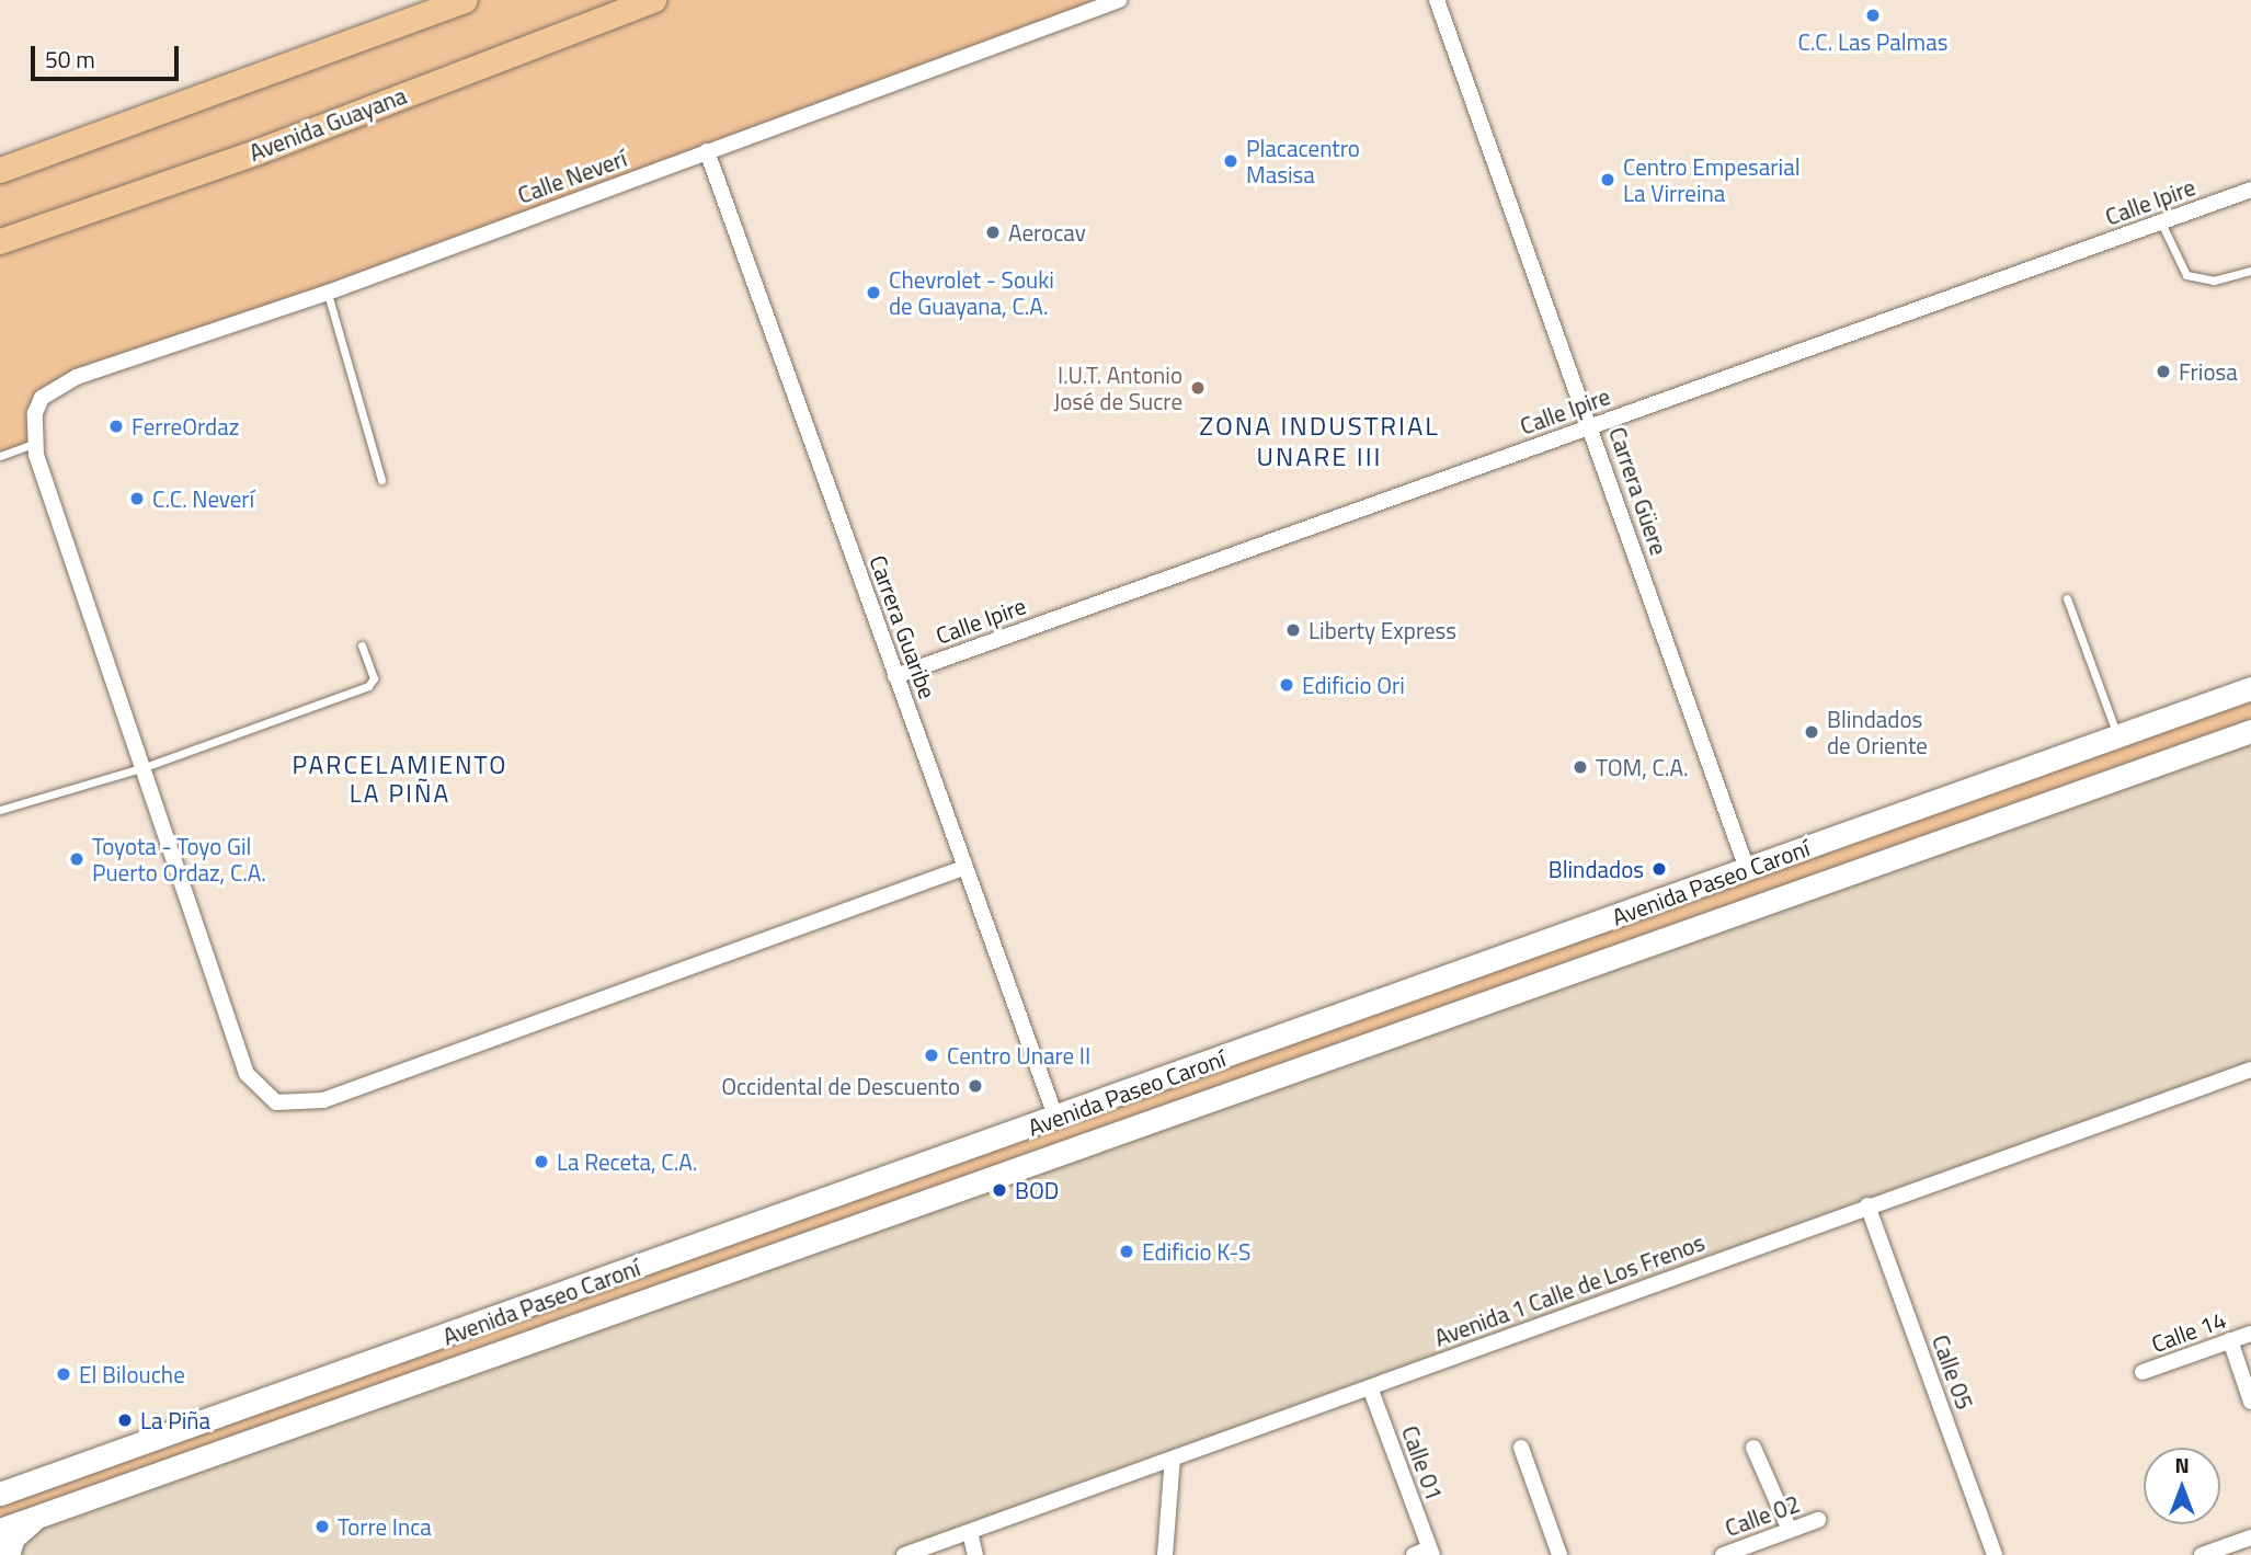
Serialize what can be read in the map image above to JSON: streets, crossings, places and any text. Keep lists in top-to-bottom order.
{
  "streets": {
    "main road": ["Avenida Guayana"],
    "street": [
      "Calle Neverí",
      "Calle Ipire",
      "Carrera Güere",
      "Carrera Guaribe",
      "Avenida Paseo Caroní",
      "Avenida 1 Calle de Los Frenos",
      "Calle 14",
      "Calle 05",
      "Calle 01",
      "Calle 02"
    ]
  },
  "crossings": [
    ["Calle Neverí", "Carrera Guaribe"],
    ["Calle Ipire", "Carrera Güere"],
    ["Calle Ipire", "Carrera Guaribe"],
    ["Carrera Güere", "Avenida Paseo Caroní"],
    ["Carrera Guaribe", "Avenida Paseo Caroní"],
    ["Avenida 1 Calle de Los Frenos", "Calle 05"],
    ["Avenida 1 Calle de Los Frenos", "Calle 01"]
  ],
  "districts": ["ZONA INDUSTRIAL UNARE III", "PARCELAMIENTO LA PIÑA"],
  "places": [
    "C.C. Las Palmas",
    "Placacentro Masisa",
    "Centro Empesarial La Virreina",
    "Aerocav",
    "Chevrolet - Souki de Guayana, C.A.",
    "Friosa",
    "I.U.T. Antonio José de Sucre",
    "FerreOrdaz",
    "C.C. Neverí",
    "Liberty Express",
    "Edificio Ori",
    "Blindados de Oriente",
    "TOM, C.A.",
    "Toyota - Toyo Gil Puerto Ordaz, C.A.",
    "Blindados",
    "Centro Unare II",
    "Occidental de Descuento",
    "La Receta, C.A.",
    "BOD",
    "Edificio K-S",
    "El Bilouche",
    "La Piña",
    "Torre Inca"
  ],
  "scale_bar": "50 m",
  "north": "top"
}
